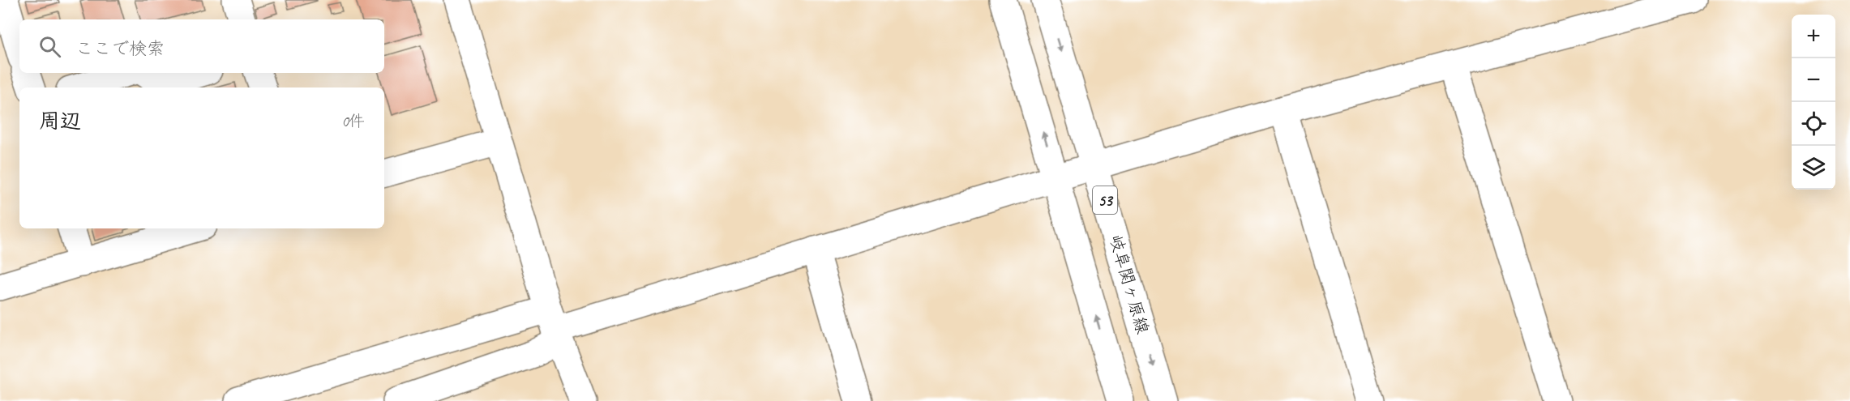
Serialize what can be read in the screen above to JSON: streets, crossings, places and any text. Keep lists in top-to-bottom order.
{
  "streets": {
    "street": ["53", "岐阜関ヶ原線"]
  },
  "page": {
    "map_buttons": ["+", "−"],
    "search": "ここで検索",
    "heading": ["周辺", "0件"]
  }
}
